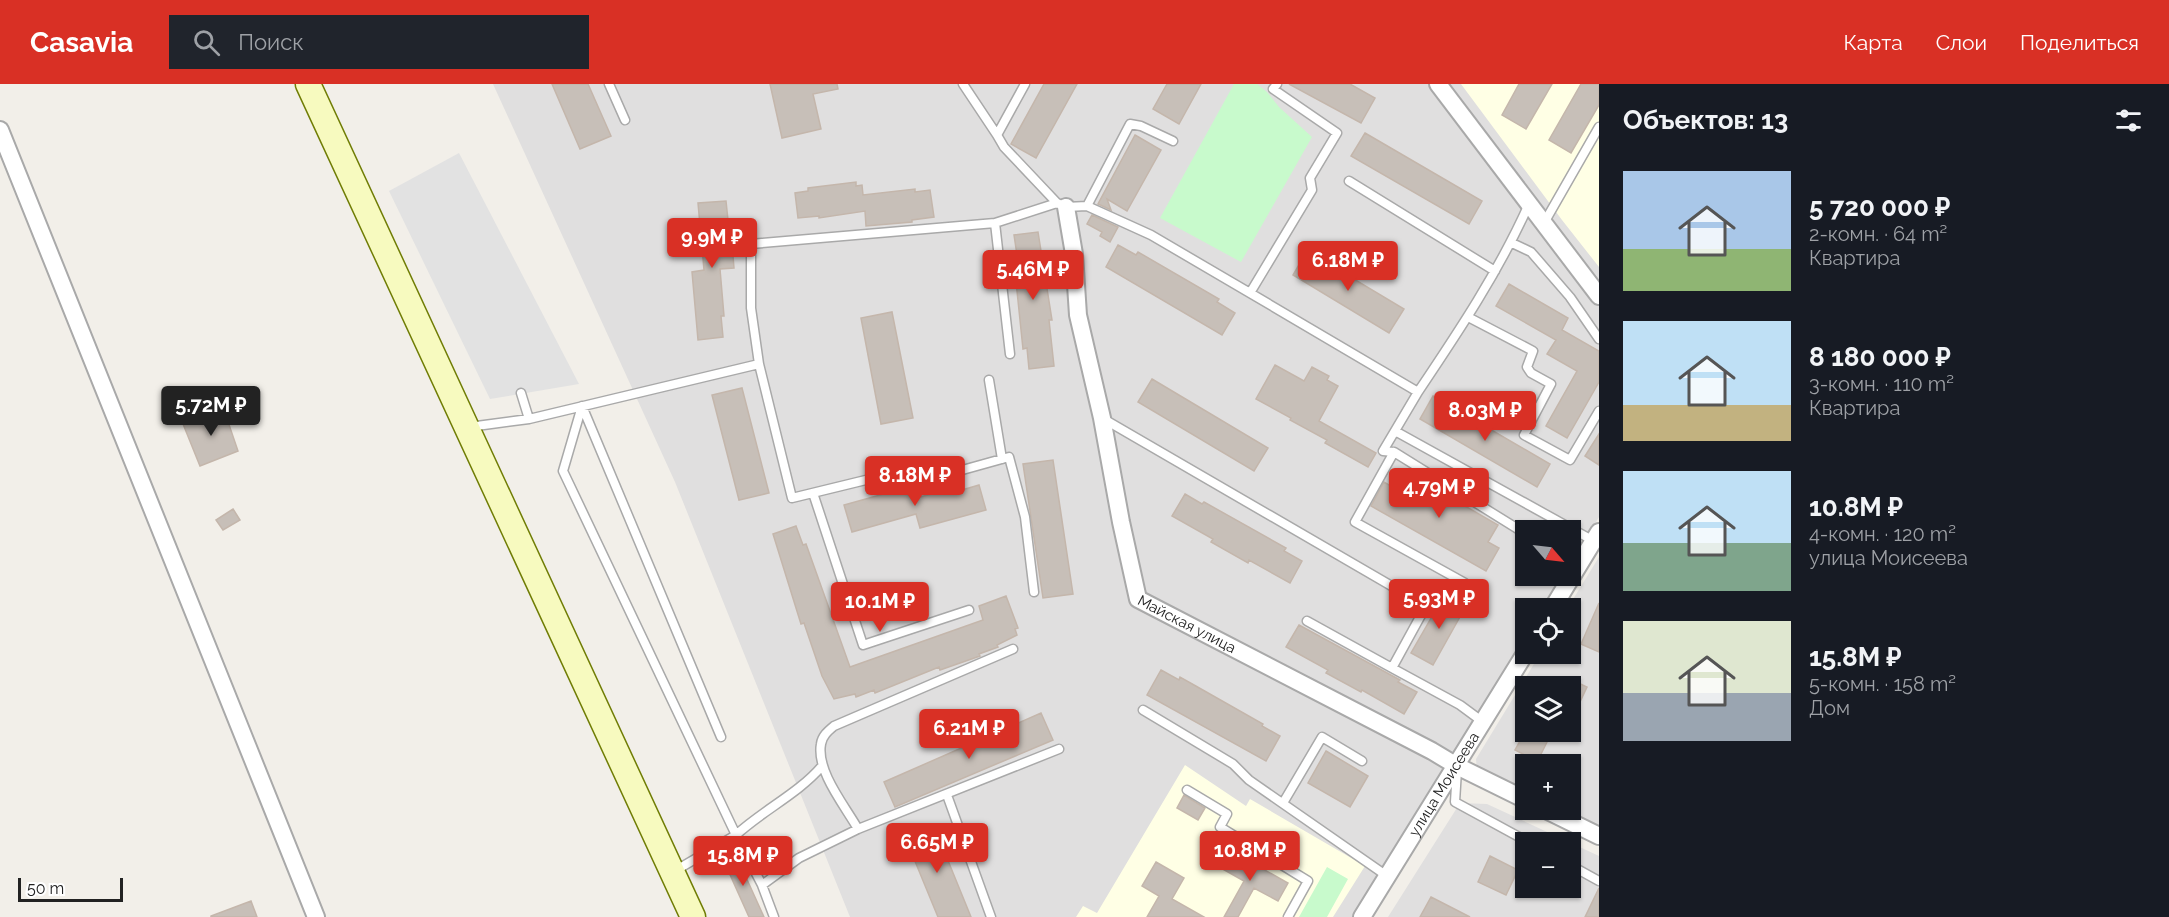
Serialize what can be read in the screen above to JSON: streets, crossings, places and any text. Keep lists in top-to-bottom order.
{
  "streets": {
    "street": ["Майская улица", "улица Моисеева"]
  },
  "crossings": [
    ["Майская улица", "улица Моисеева"]
  ],
  "scale_bar": "50 m",
  "north": "bottom right",
  "page": {
    "header": "Casavia",
    "search": "Поиск",
    "nav": ["Карта", "Слои", "Поделиться"],
    "heading": "Объектов: 13",
    "list": [
      {
        "name": "5 720 000 ₽",
        "note": "2-комн. · 64 m² · Квартира"
      },
      {
        "name": "8 180 000 ₽",
        "note": "3-комн. · 110 m² · Квартира"
      },
      {
        "name": "10.8M ₽",
        "note": "4-комн. · 120 m² · улица Моисеева"
      },
      {
        "name": "15.8M ₽",
        "note": "5-комн. · 158 m² · Дом"
      }
    ],
    "price": [
      "9.9M ₽",
      "6.18M ₽",
      "5.46M ₽",
      "5.72M ₽",
      "8.03M ₽",
      "8.18M ₽",
      "4.79M ₽",
      "5.93M ₽",
      "10.1M ₽",
      "6.21M ₽",
      "6.65M ₽",
      "10.8M ₽",
      "15.8M ₽"
    ],
    "map_buttons": ["+", "−"],
    "scale": "50 m"
  }
}
